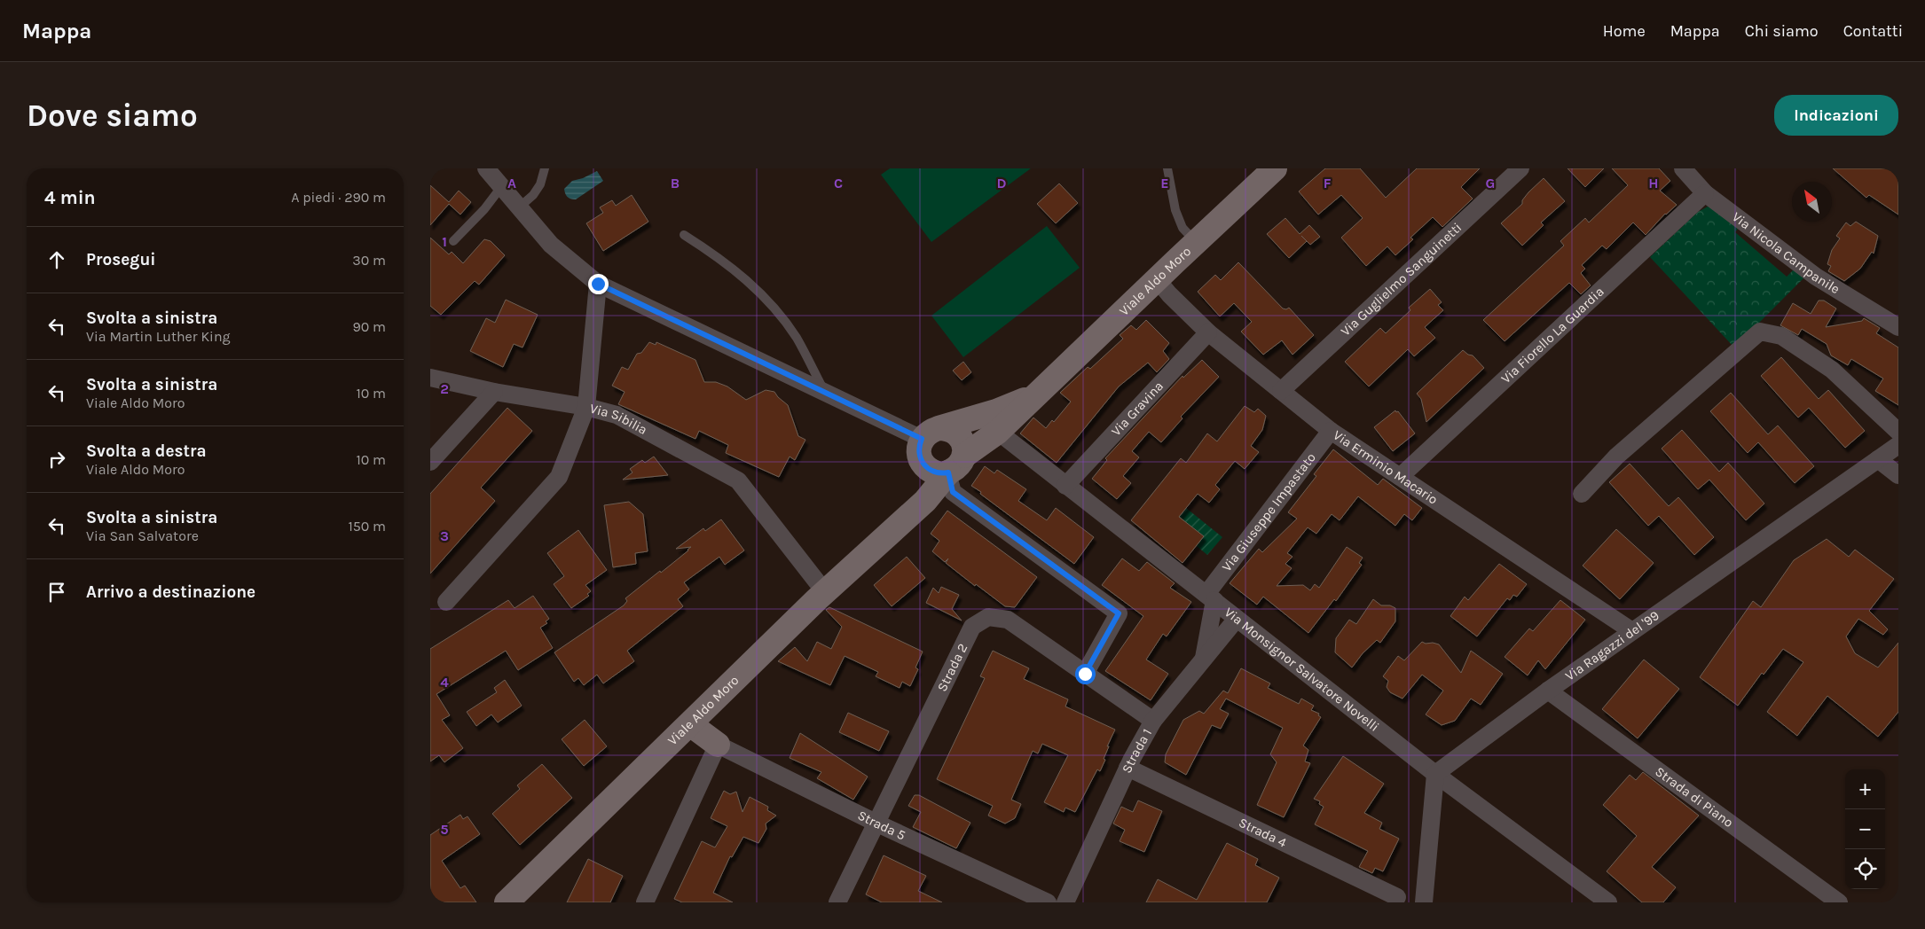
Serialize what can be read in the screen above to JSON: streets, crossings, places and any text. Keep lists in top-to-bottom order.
{
  "streets": {
    "main road": ["Viale Aldo Moro"],
    "street": [
      "Via Nicola Campanile",
      "Via Guglielmo Sanguinetti",
      "Via Fiorello La Guardia",
      "Via Gravina",
      "Via Sibilia",
      "Via Erminio Macario",
      "Via Giuseppe Impastato",
      "Via Ragazzi del '99",
      "Strada 2",
      "Via Monsignor Salvatore Novelli",
      "Strada 1",
      "Strada di Piano",
      "Strada 5",
      "Strada 4"
    ]
  },
  "crossings": [
    ["Via Nicola Campanile", "Via Fiorello La Guardia"],
    ["Via Guglielmo Sanguinetti", "Via Erminio Macario"],
    ["Viale Aldo Moro", "Via Sibilia"],
    ["Viale Aldo Moro", "Via Erminio Macario"],
    ["Viale Aldo Moro", "Via Monsignor Salvatore Novelli"],
    ["Via Fiorello La Guardia", "Via Erminio Macario"],
    ["Via Gravina", "Via Erminio Macario"],
    ["Via Gravina", "Via Monsignor Salvatore Novelli"],
    ["Via Erminio Macario", "Via Giuseppe Impastato"],
    ["Via Erminio Macario", "Via Ragazzi del '99"],
    ["Via Giuseppe Impastato", "Via Monsignor Salvatore Novelli"],
    ["Via Ragazzi del '99", "Via Monsignor Salvatore Novelli"],
    ["Via Ragazzi del '99", "Strada di Piano"],
    ["Strada 2", "Strada 1"],
    ["Strada 2", "Strada 5"],
    ["Via Monsignor Salvatore Novelli", "Strada 1"],
    ["Strada 1", "Strada 4"]
  ],
  "north": "top left",
  "page": {
    "header": "Mappa",
    "nav": [
      "Home",
      "Mappa",
      "Chi siamo",
      "Contatti"
    ],
    "buttons": "Indicazioni",
    "title": "Dove siamo",
    "heading": ["4 min", "A piedi · 290 m"],
    "list": [
      ["Prosegui", "30 m"],
      ["Svolta a sinistra", "Via Martin Luther King", "90 m"],
      ["Svolta a sinistra", "Viale Aldo Moro", "10 m"],
      ["Svolta a destra", "Viale Aldo Moro", "10 m"],
      ["Svolta a sinistra", "Via San Salvatore", "150 m"],
      "Arrivo a destinazione"
    ],
    "map_buttons": ["+", "−"]
  },
  "grid": {
    "columns": [
      "A",
      "B",
      "C",
      "D",
      "E",
      "F",
      "G",
      "H"
    ],
    "rows": [
      "1",
      "2",
      "3",
      "4",
      "5"
    ]
  }
}
